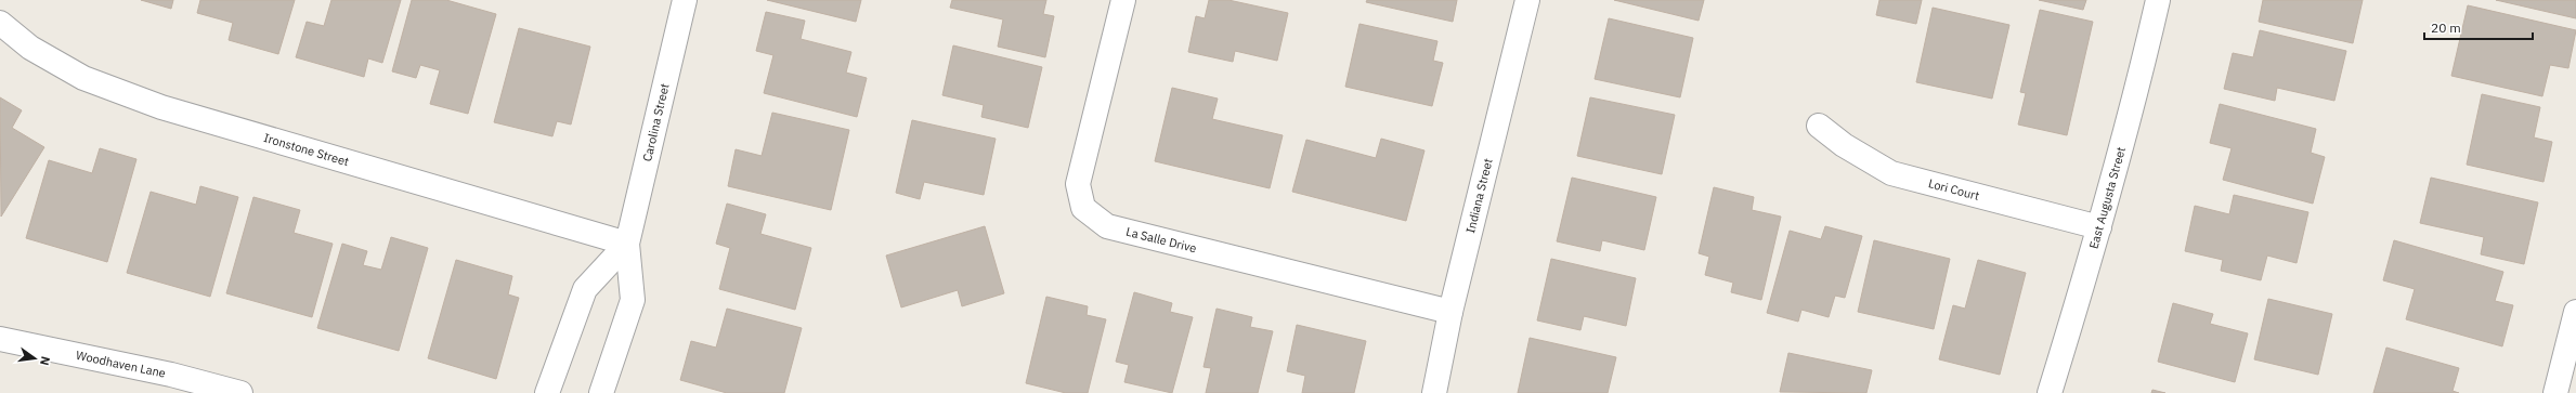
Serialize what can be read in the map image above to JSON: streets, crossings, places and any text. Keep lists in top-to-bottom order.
{
  "streets": {
    "street": [
      "Carolina Street",
      "Ironstone Street",
      "Lori Court",
      "Indiana Street",
      "East Augusta Street",
      "La Salle Drive",
      "Woodhaven Lane"
    ]
  },
  "crossings": [
    ["Carolina Street", "Ironstone Street"],
    ["Lori Court", "East Augusta Street"],
    ["Indiana Street", "La Salle Drive"]
  ],
  "scale_bar": "20 m",
  "north": "right"
}
